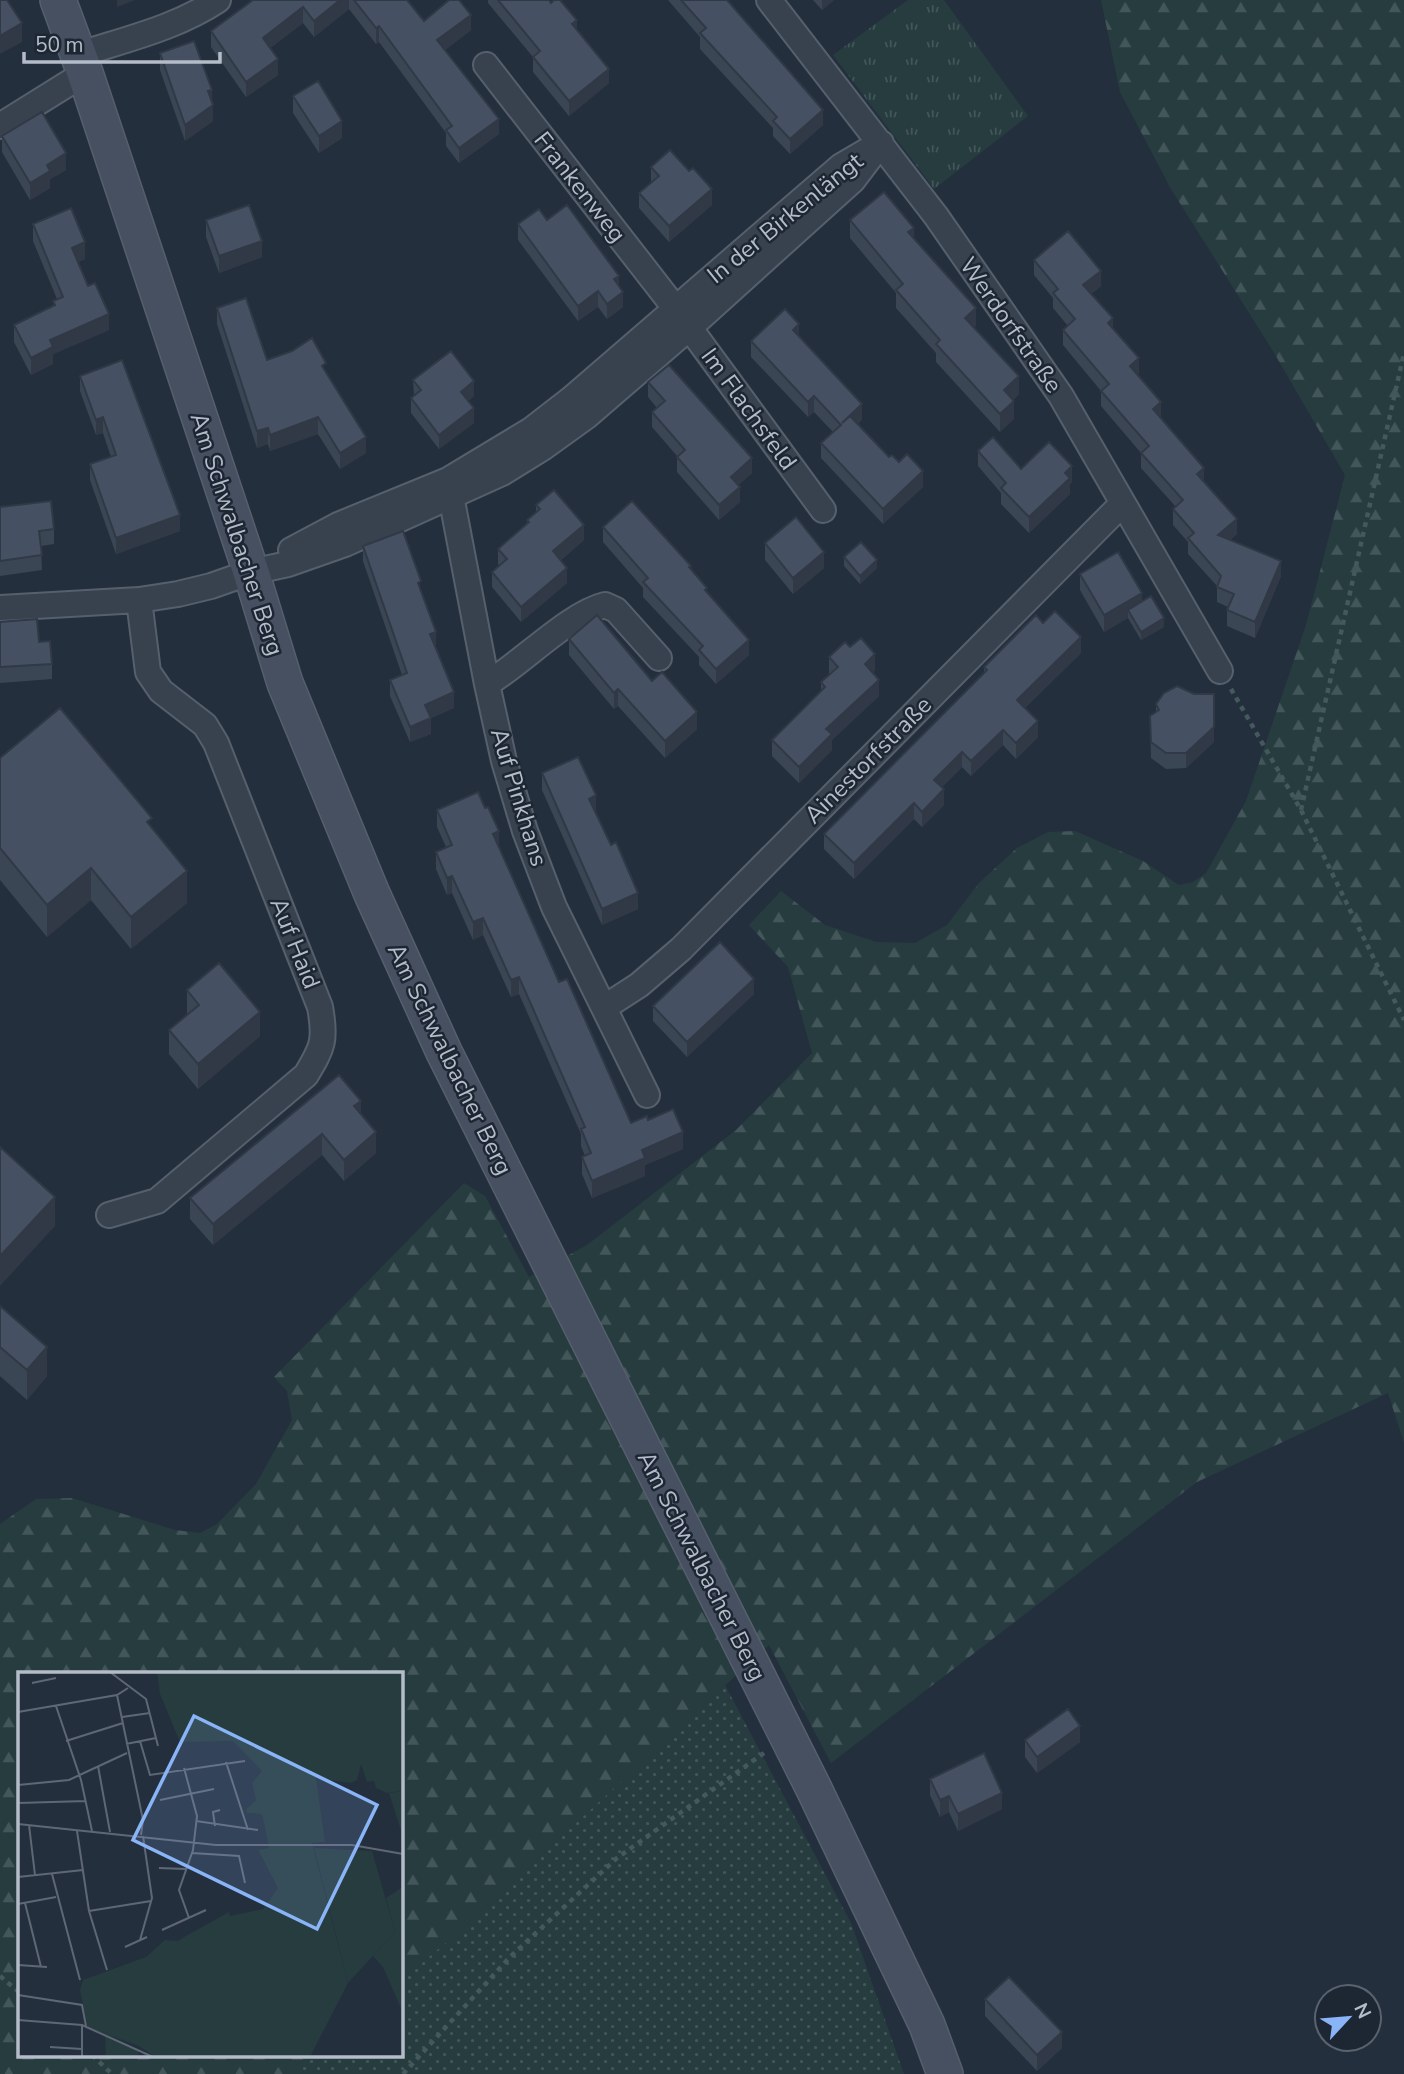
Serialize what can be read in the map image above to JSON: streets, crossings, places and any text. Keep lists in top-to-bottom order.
{
  "streets": {
    "main road": ["Am Schwalbacher Berg"],
    "street": [
      "Frankenweg",
      "In der Birkenlängt",
      "Werdorfstraße",
      "Im Flachsfeld",
      "Ainestorfstraße",
      "Auf Pinkhans",
      "Auf Haid"
    ]
  },
  "crossings": [
    ["Frankenweg", "In der Birkenlängt"],
    ["Frankenweg", "Im Flachsfeld"],
    ["In der Birkenlängt", "Werdorfstraße"],
    ["In der Birkenlängt", "Im Flachsfeld"],
    ["In der Birkenlängt", "Am Schwalbacher Berg"],
    ["In der Birkenlängt", "Auf Pinkhans"],
    ["In der Birkenlängt", "Auf Haid"],
    ["Werdorfstraße", "Ainestorfstraße"],
    ["Ainestorfstraße", "Auf Pinkhans"]
  ],
  "scale_bar": "50 m",
  "north": "top right"
}
